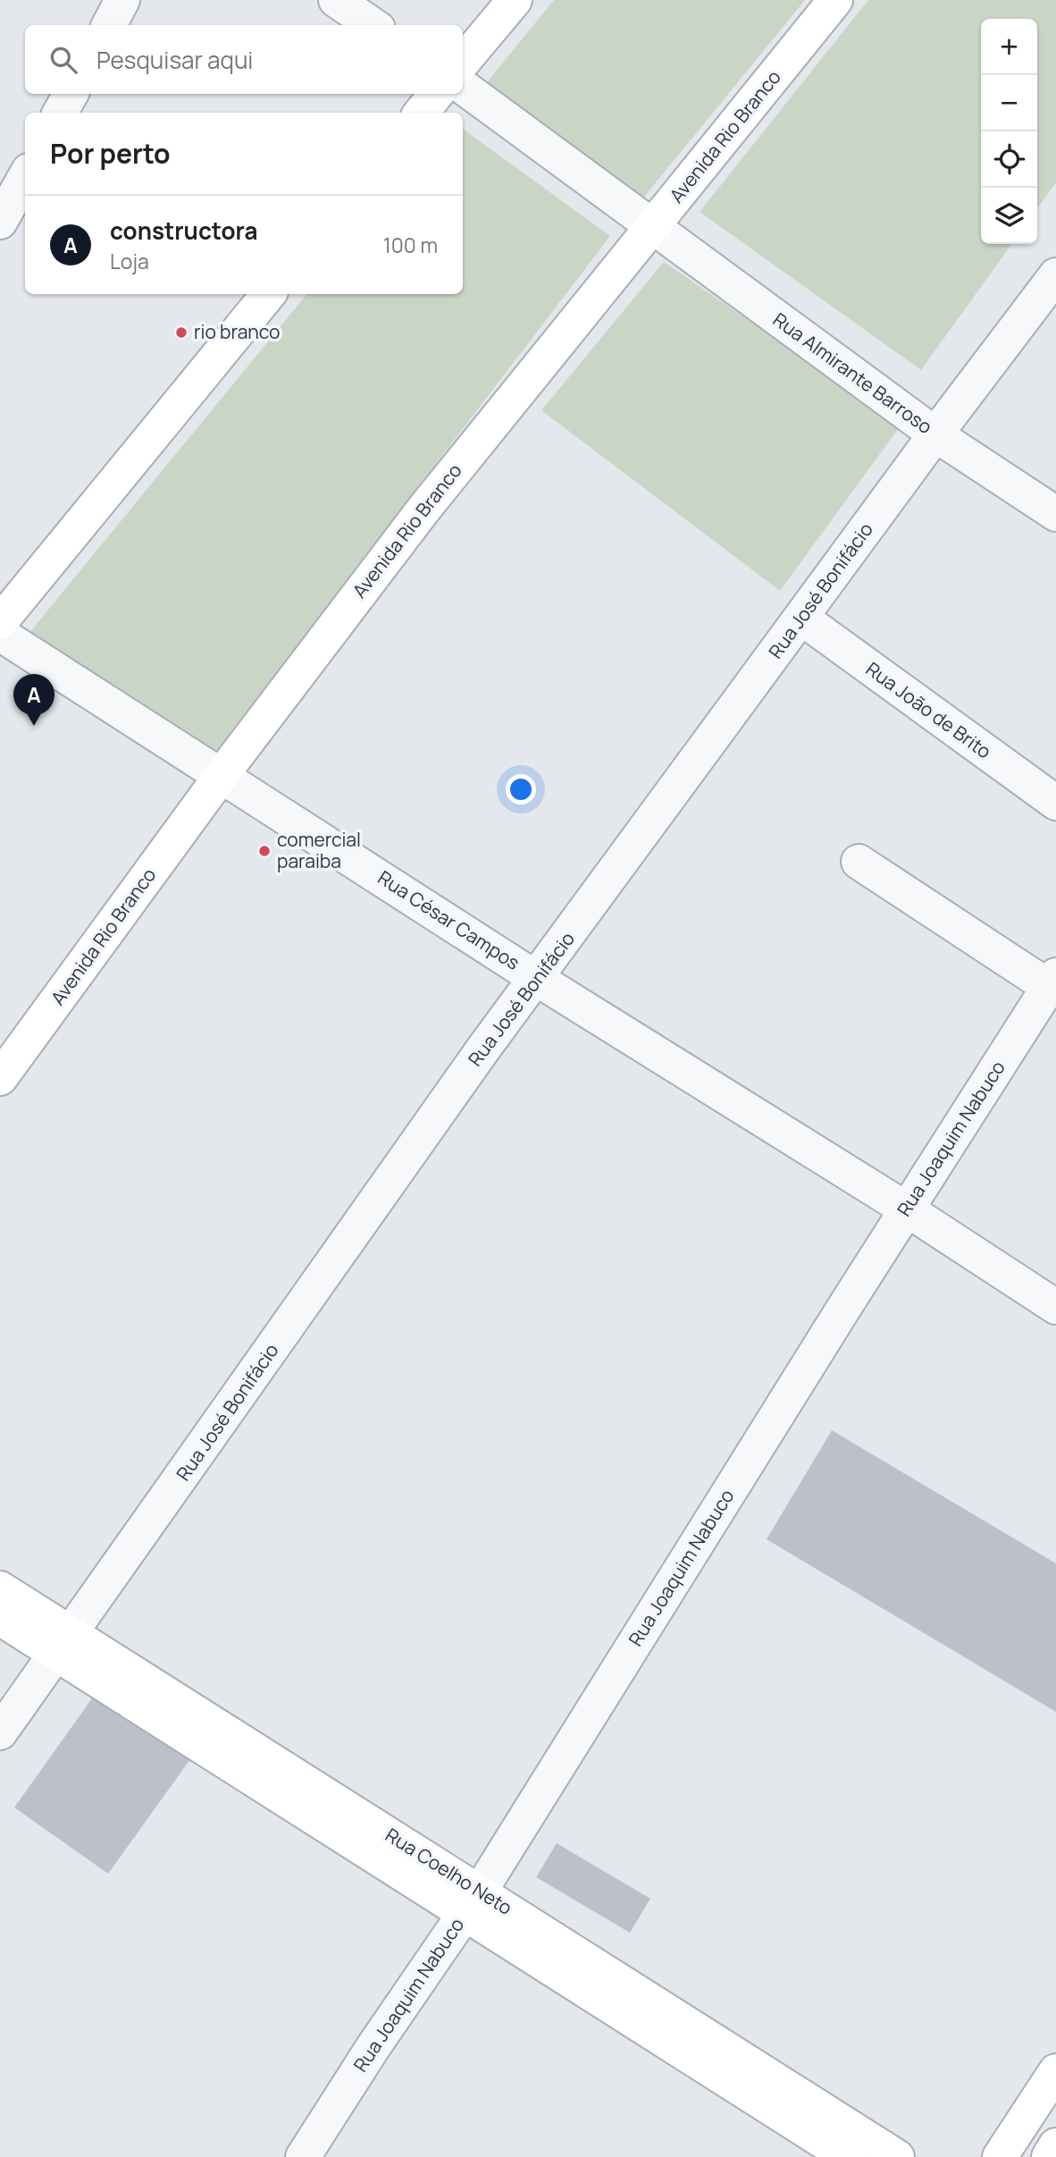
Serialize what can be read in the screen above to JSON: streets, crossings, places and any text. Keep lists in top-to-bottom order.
{
  "streets": {
    "main road": ["Avenida Rio Branco", "Rua Coelho Neto"],
    "street": [
      "Rua Almirante Barroso",
      "Rua José Bonifácio",
      "Rua João de Brito",
      "Rua César Campos",
      "Rua Joaquim Nabuco"
    ]
  },
  "crossings": [
    ["Avenida Rio Branco", "Rua Almirante Barroso"],
    ["Avenida Rio Branco", "Rua César Campos"],
    ["Rua Almirante Barroso", "Rua José Bonifácio"],
    ["Rua José Bonifácio", "Rua João de Brito"],
    ["Rua José Bonifácio", "Rua César Campos"],
    ["Rua José Bonifácio", "Rua Coelho Neto"],
    ["Rua César Campos", "Rua Joaquim Nabuco"],
    ["Rua Joaquim Nabuco", "Rua Coelho Neto"]
  ],
  "places": ["rio branco", "comercial paraiba"],
  "page": {
    "map_buttons": ["+", "−"],
    "search": "Pesquisar aqui",
    "heading": "Por perto",
    "list": [
      {
        "mark": "A",
        "name": "constructora",
        "note": "Loja",
        "value": "100 m"
      }
    ],
    "pins": "A"
  }
}
